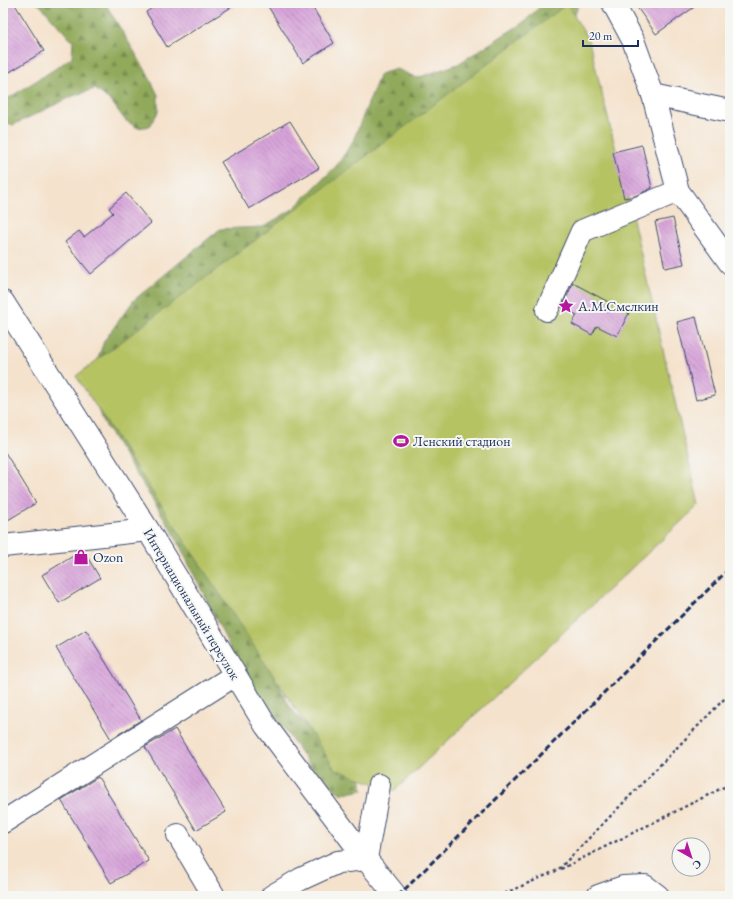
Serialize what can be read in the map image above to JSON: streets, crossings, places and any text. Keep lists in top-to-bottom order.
{
  "streets": {
    "street": ["Интернациональный переулок"]
  },
  "places": {
    "place": ["А.М.Смелкин"],
    "sports": ["Ленский стадион"],
    "shop": ["Ozon"]
  },
  "scale_bar": "20 m",
  "north": "bottom right"
}
